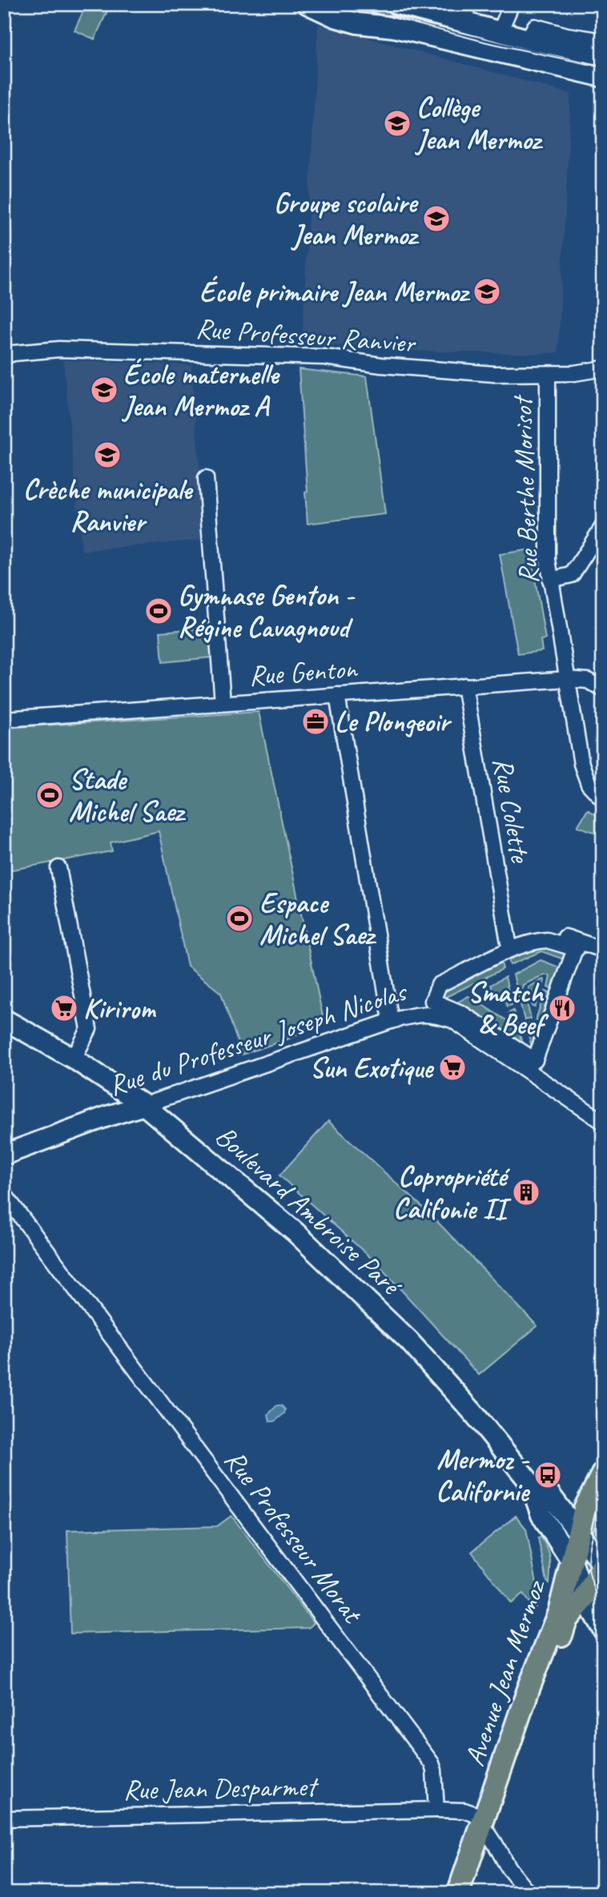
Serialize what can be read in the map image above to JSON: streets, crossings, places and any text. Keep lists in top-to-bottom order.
{
  "streets": {
    "main road": ["Avenue Jean Mermoz"],
    "street": [
      "Rue Professeur Ranvier",
      "Rue Berthe Morisot",
      "Rue Genton",
      "Rue Colette",
      "Rue du Professeur Joseph Nicolas",
      "Boulevard Ambroise Paré",
      "Rue Professeur Morat",
      "Rue Jean Desparmet"
    ]
  },
  "crossings": [
    ["Rue Professeur Ranvier", "Rue Berthe Morisot"],
    ["Rue Berthe Morisot", "Rue Genton"],
    ["Rue Genton", "Rue Colette"],
    ["Rue du Professeur Joseph Nicolas", "Boulevard Ambroise Paré"],
    ["Boulevard Ambroise Paré", "Avenue Jean Mermoz"],
    ["Rue Professeur Morat", "Rue Jean Desparmet"]
  ],
  "places": {
    "school or university": [
      "Collège Jean Mermoz",
      "Groupe scolaire Jean Mermoz",
      "École primaire Jean Mermoz",
      "École maternelle Jean Mermoz A",
      "Crèche municipale Ranvier"
    ],
    "sports": ["Gymnase Genton - Régine Cavagnoud", "Stade Michel Saez", "Espace Michel Saez"],
    "office": ["Le Plongeoir"],
    "supermarket": ["Kirirom", "Sun Exotique"],
    "restaurant": ["Smatch & Beef"],
    "building": ["Copropriété Califonie II"],
    "bus stop": ["Mermoz - Californie"]
  }
}
